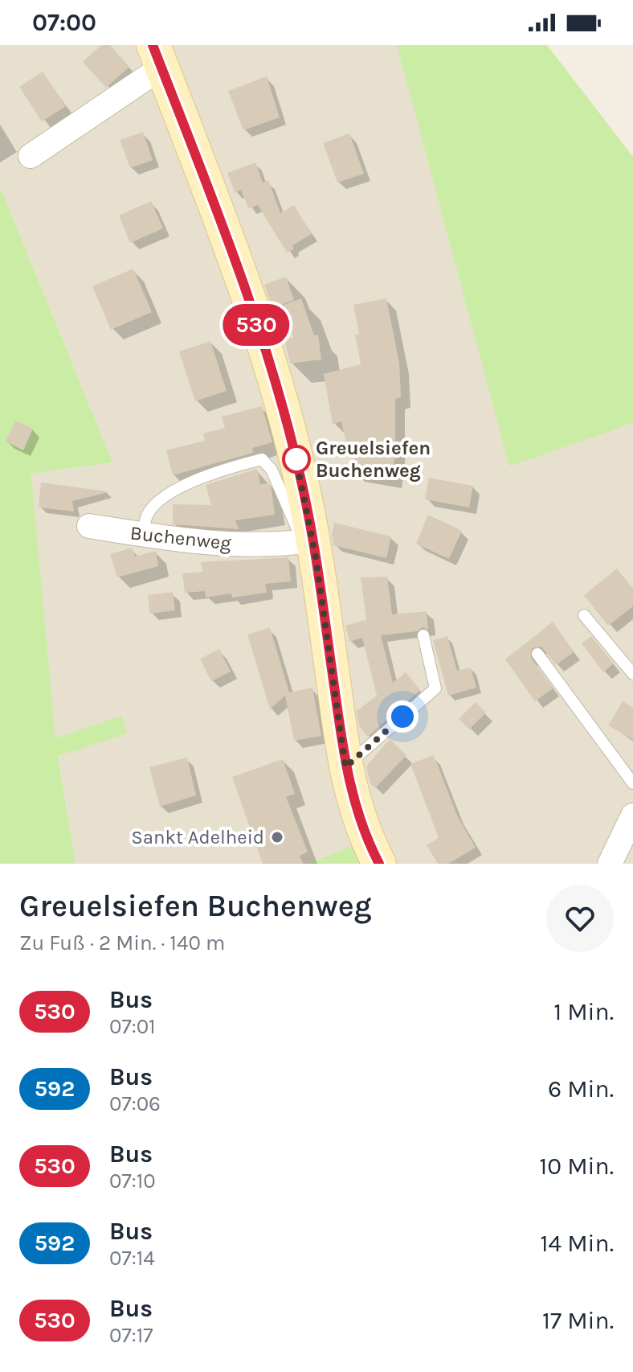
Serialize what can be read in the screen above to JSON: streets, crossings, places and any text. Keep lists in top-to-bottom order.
{
  "streets": {
    "street": ["Buchenweg"]
  },
  "places": ["Greuelsiefen Buchenweg", "Sankt Adelheid"],
  "lines": ["bus line 530"],
  "page": {
    "status": "07:00",
    "on_map": "530",
    "heading": ["Greuelsiefen Buchenweg", "Zu Fuß · 2 Min. · 140 m"],
    "list": [
      {
        "mark": "530",
        "name": "Bus",
        "note": "07:01",
        "value": "1 Min."
      },
      {
        "mark": "592",
        "name": "Bus",
        "note": "07:06",
        "value": "6 Min."
      },
      {
        "mark": "530",
        "name": "Bus",
        "note": "07:10",
        "value": "10 Min."
      },
      {
        "mark": "592",
        "name": "Bus",
        "note": "07:14",
        "value": "14 Min."
      },
      {
        "mark": "530",
        "name": "Bus",
        "note": "07:17",
        "value": "17 Min."
      }
    ]
  }
}
